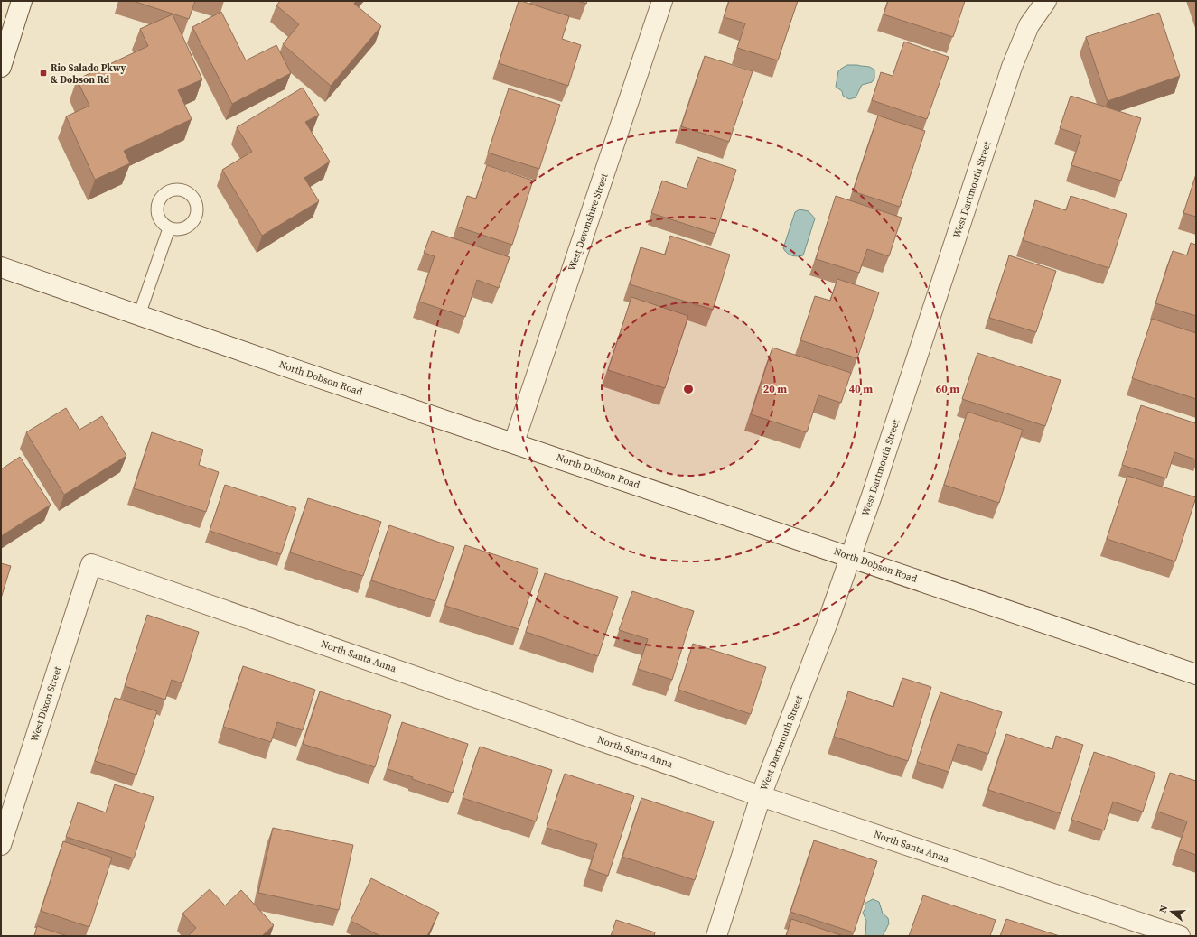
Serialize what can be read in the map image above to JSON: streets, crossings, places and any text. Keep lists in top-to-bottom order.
{
  "streets": {
    "street": [
      "West Dartmouth Street",
      "West Devonshire Street",
      "North Dobson Road",
      "North Santa Anna",
      "West Dixon Street"
    ]
  },
  "crossings": [
    ["West Dartmouth Street", "North Dobson Road"],
    ["West Dartmouth Street", "North Santa Anna"],
    ["West Devonshire Street", "North Dobson Road"],
    ["North Santa Anna", "West Dixon Street"]
  ],
  "places": {
    "transit": ["Rio Salado Pkwy & Dobson Rd"]
  },
  "north": "left",
  "rings": ["20 m", "40 m", "60 m"]
}
